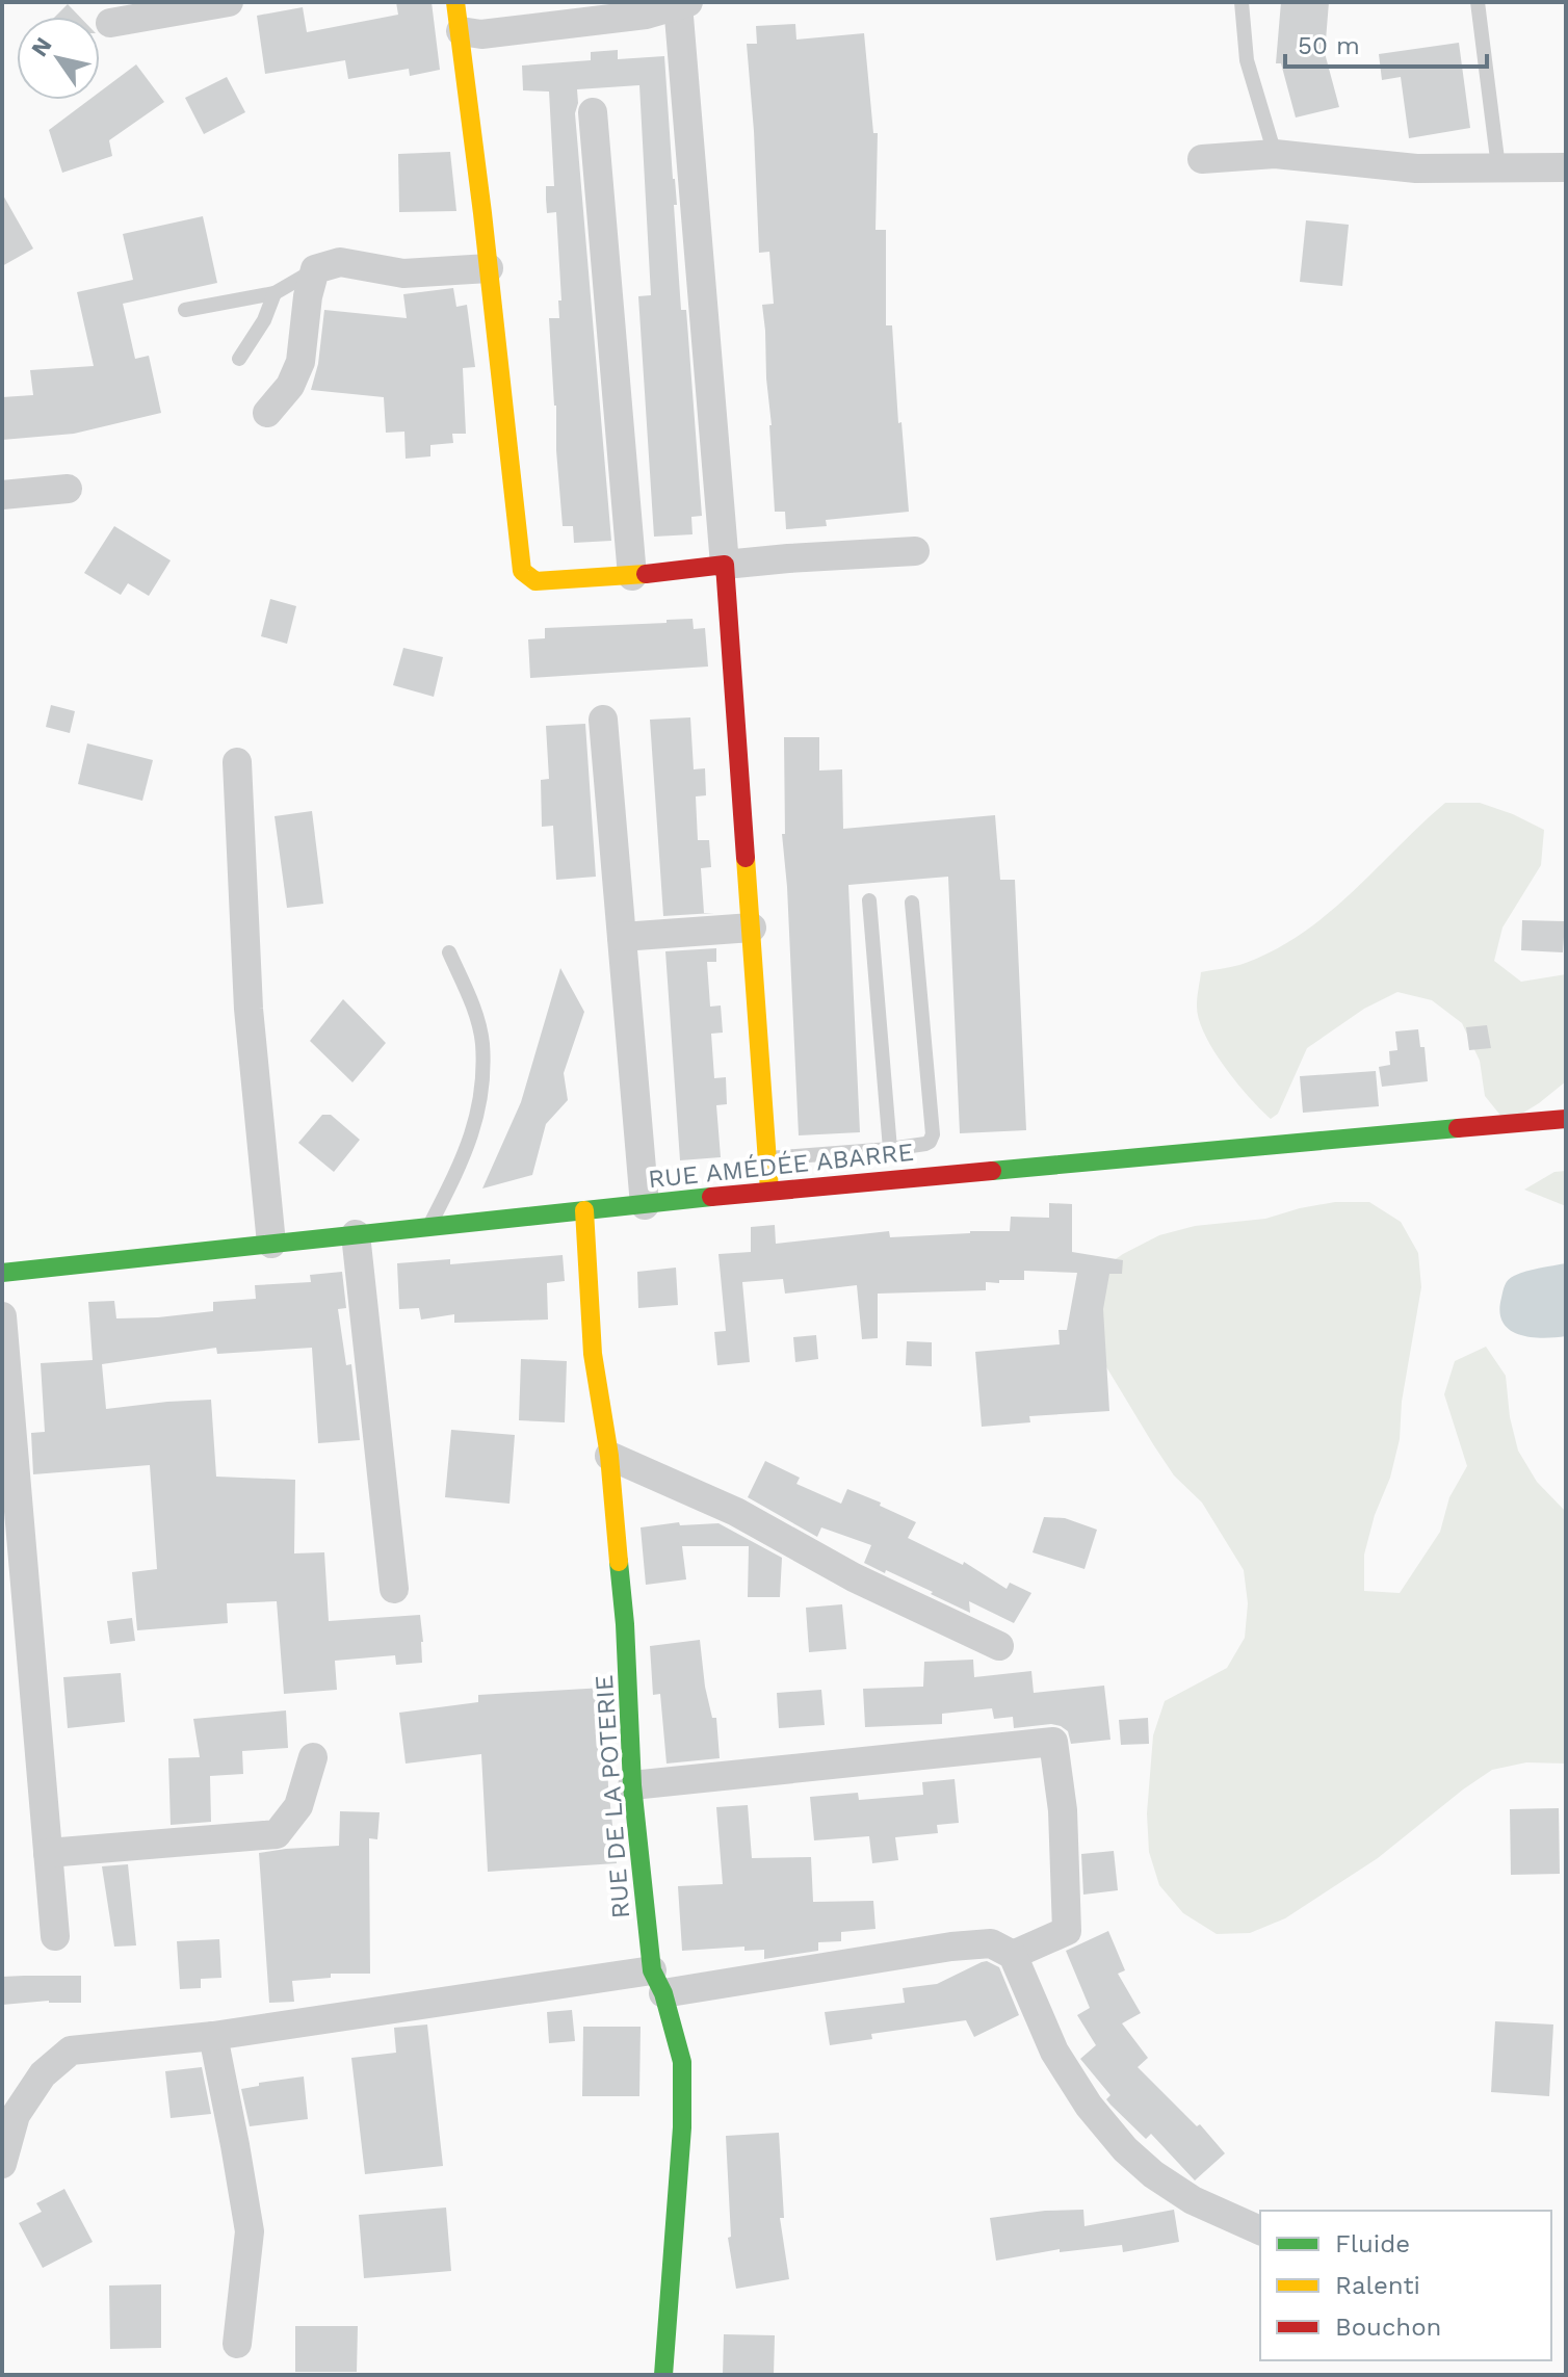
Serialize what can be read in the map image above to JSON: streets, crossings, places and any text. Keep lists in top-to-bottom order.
{
  "streets": {
    "street": ["RUE AMÉDÉE ABARRE", "RUE DE LA POTERIE"]
  },
  "crossings": [
    ["RUE AMÉDÉE ABARRE", "RUE DE LA POTERIE"]
  ],
  "legend": ["Fluide", "Ralenti", "Bouchon"],
  "scale_bar": "50 m",
  "north": "top left"
}
